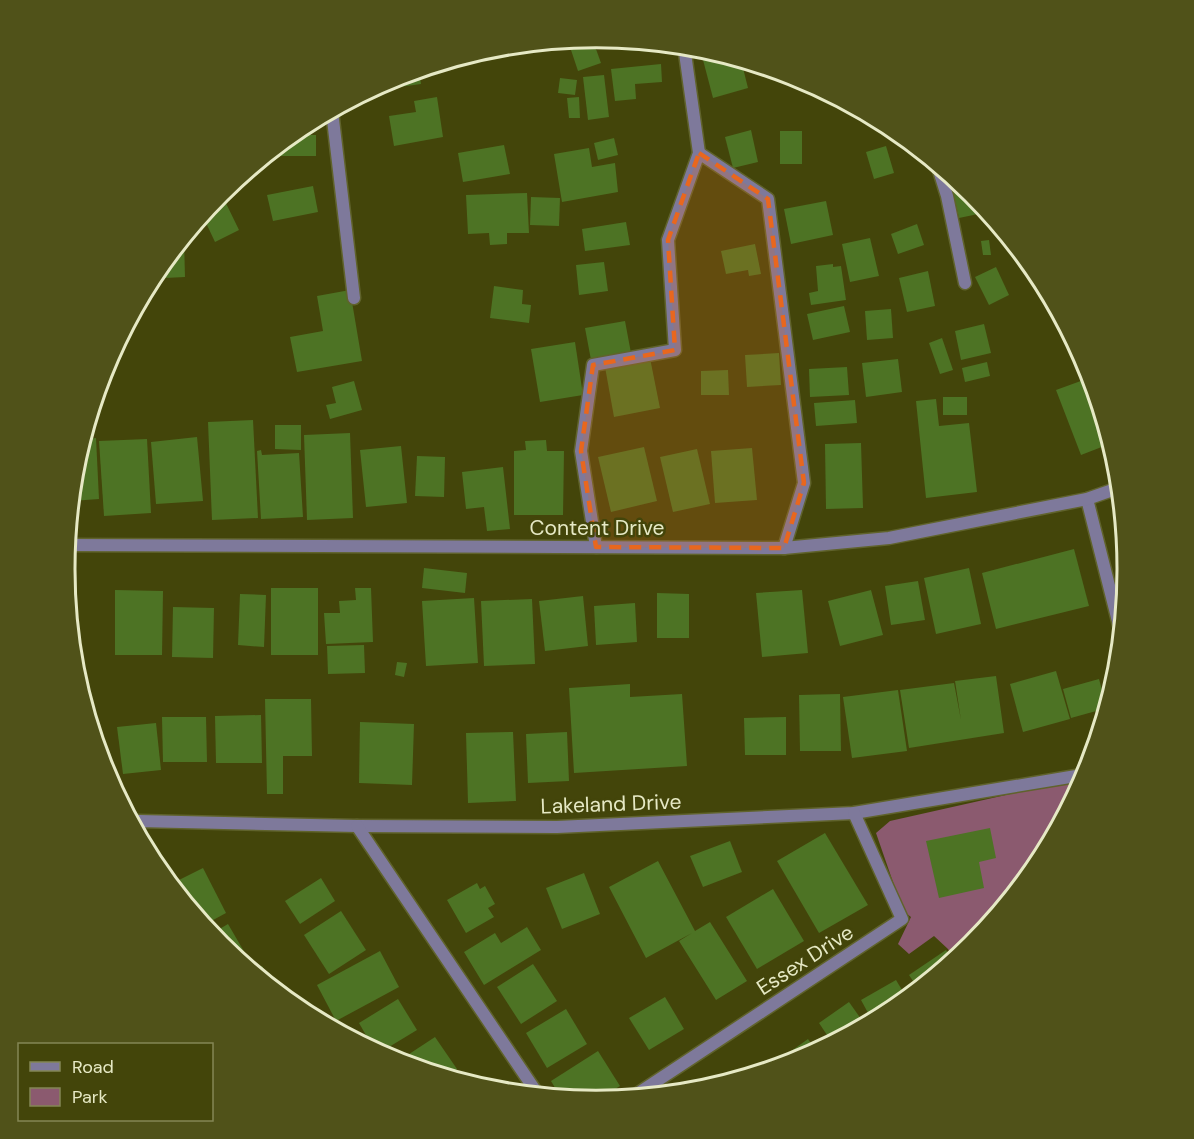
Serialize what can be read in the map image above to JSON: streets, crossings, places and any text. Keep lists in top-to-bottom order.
{
  "streets": {
    "street": ["Content Drive", "Lakeland Drive", "Essex Drive"]
  },
  "crossings": [
    ["Lakeland Drive", "Essex Drive"]
  ],
  "legend": ["Road", "Park"]
}
